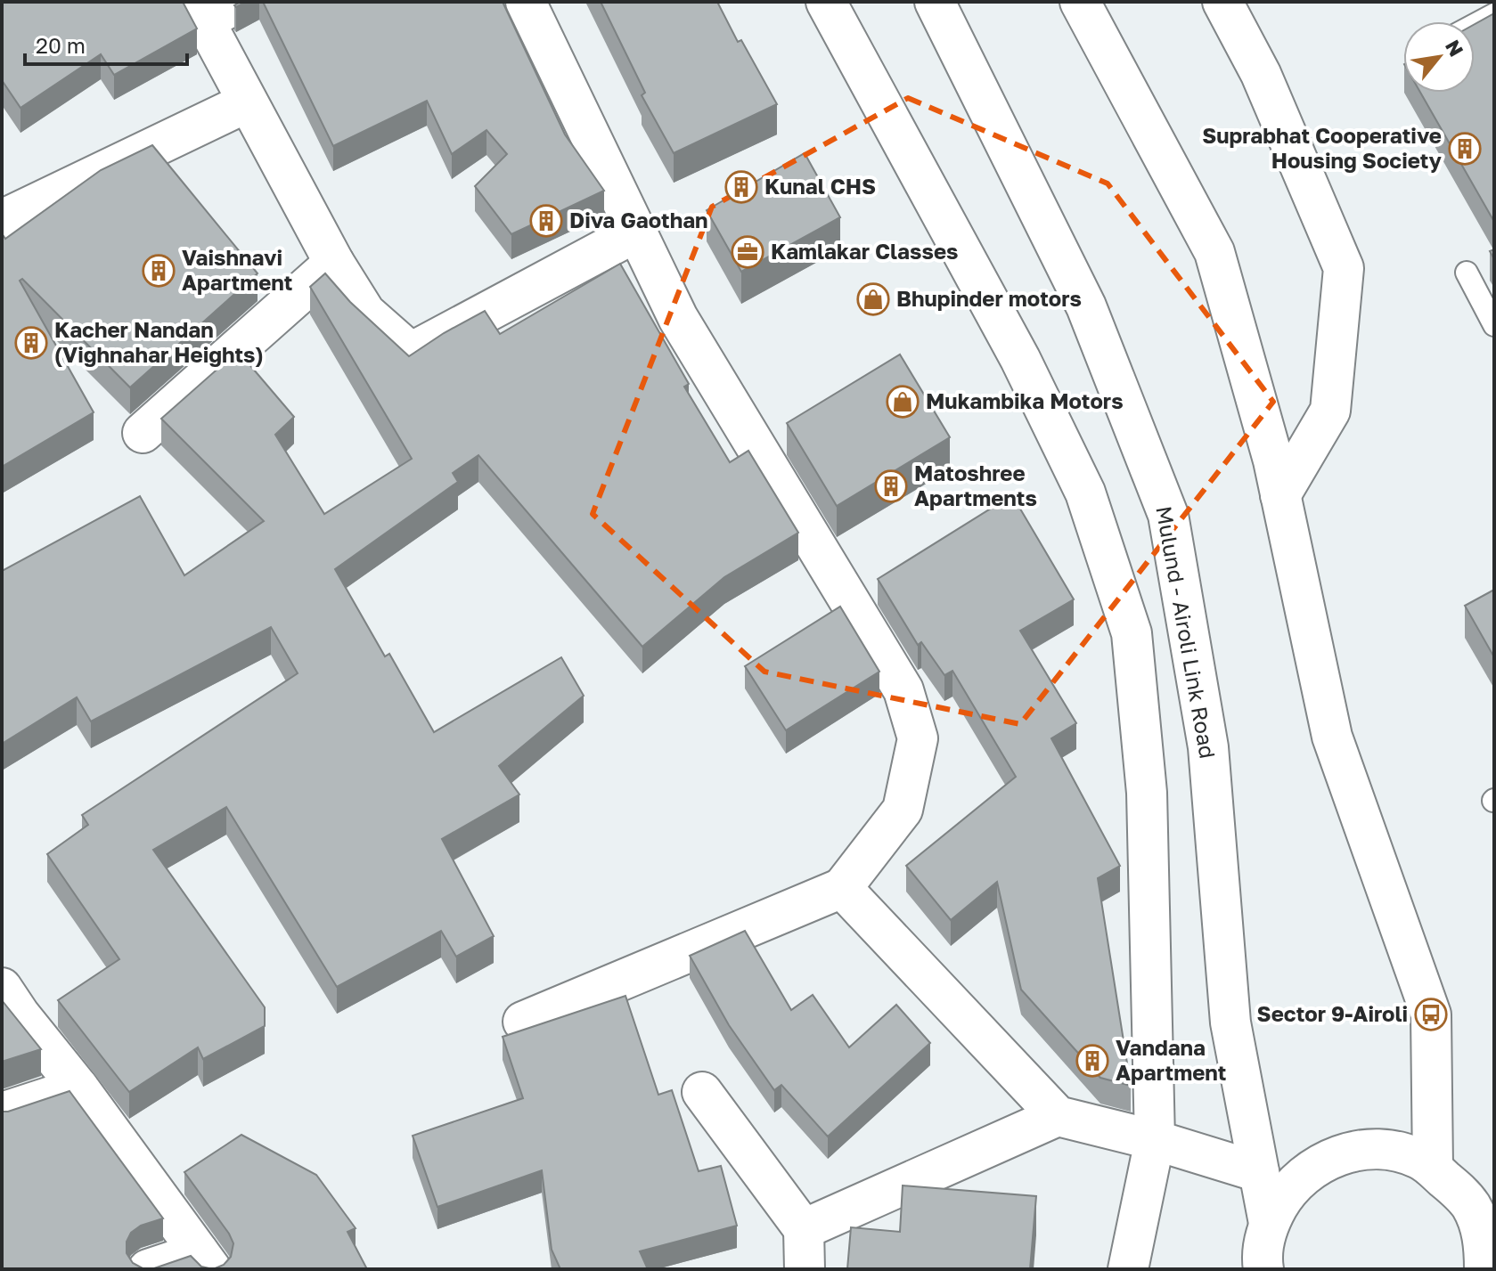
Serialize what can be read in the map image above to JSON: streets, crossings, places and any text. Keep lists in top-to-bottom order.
{
  "streets": {
    "street": ["Mulund - Airoli Link Road"]
  },
  "places": {
    "building": [
      "Suprabhat Cooperative Housing Society",
      "Kunal CHS",
      "Diva Gaothan",
      "Vaishnavi Apartment",
      "Kacher Nandan (Vighnahar Heights)",
      "Matoshree Apartments",
      "Vandana Apartment"
    ],
    "office": ["Kamlakar Classes"],
    "shop": ["Bhupinder motors", "Mukambika Motors"],
    "bus stop": ["Sector 9-Airoli"]
  },
  "scale_bar": "20 m",
  "north": "top right"
}
